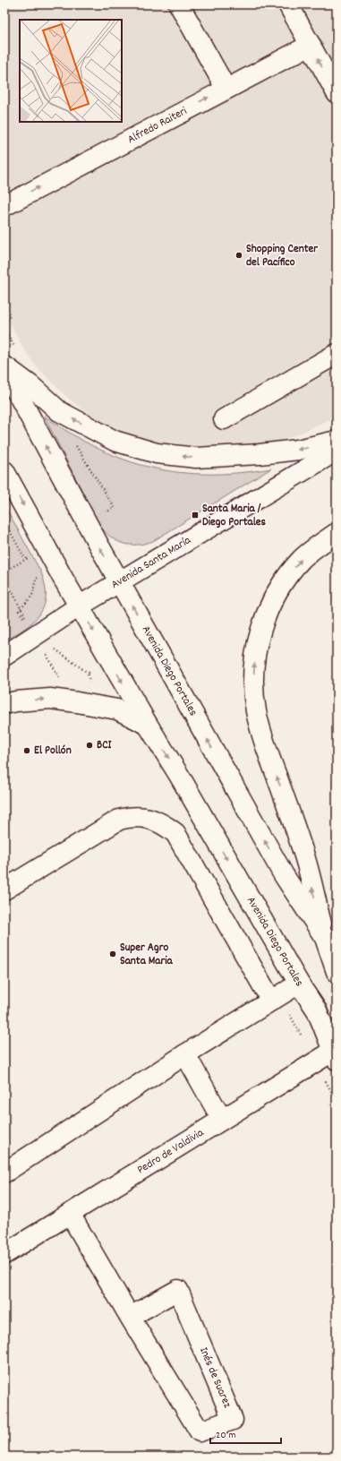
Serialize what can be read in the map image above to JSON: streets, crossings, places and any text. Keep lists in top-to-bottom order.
{
  "streets": {
    "main road": [
      "Alfredo Raiteri",
      "Avenida Santa María",
      "Avenida Diego Portales",
      "Pedro de Valdivia",
      "Inés de Suarez"
    ]
  },
  "crossings": [
    ["Avenida Santa María", "Avenida Diego Portales"],
    ["Avenida Diego Portales", "Pedro de Valdivia"],
    ["Pedro de Valdivia", "Inés de Suarez"]
  ],
  "one_way": ["Alfredo Raiteri"],
  "places": {
    "other": [
      "Shopping Center del Pacífico",
      "BCI",
      "El Pollón",
      "Super Agro Santa Maria"
    ],
    "transit": ["Santa Maria / Diego Portales"]
  },
  "scale_bar": "20 m"
}
